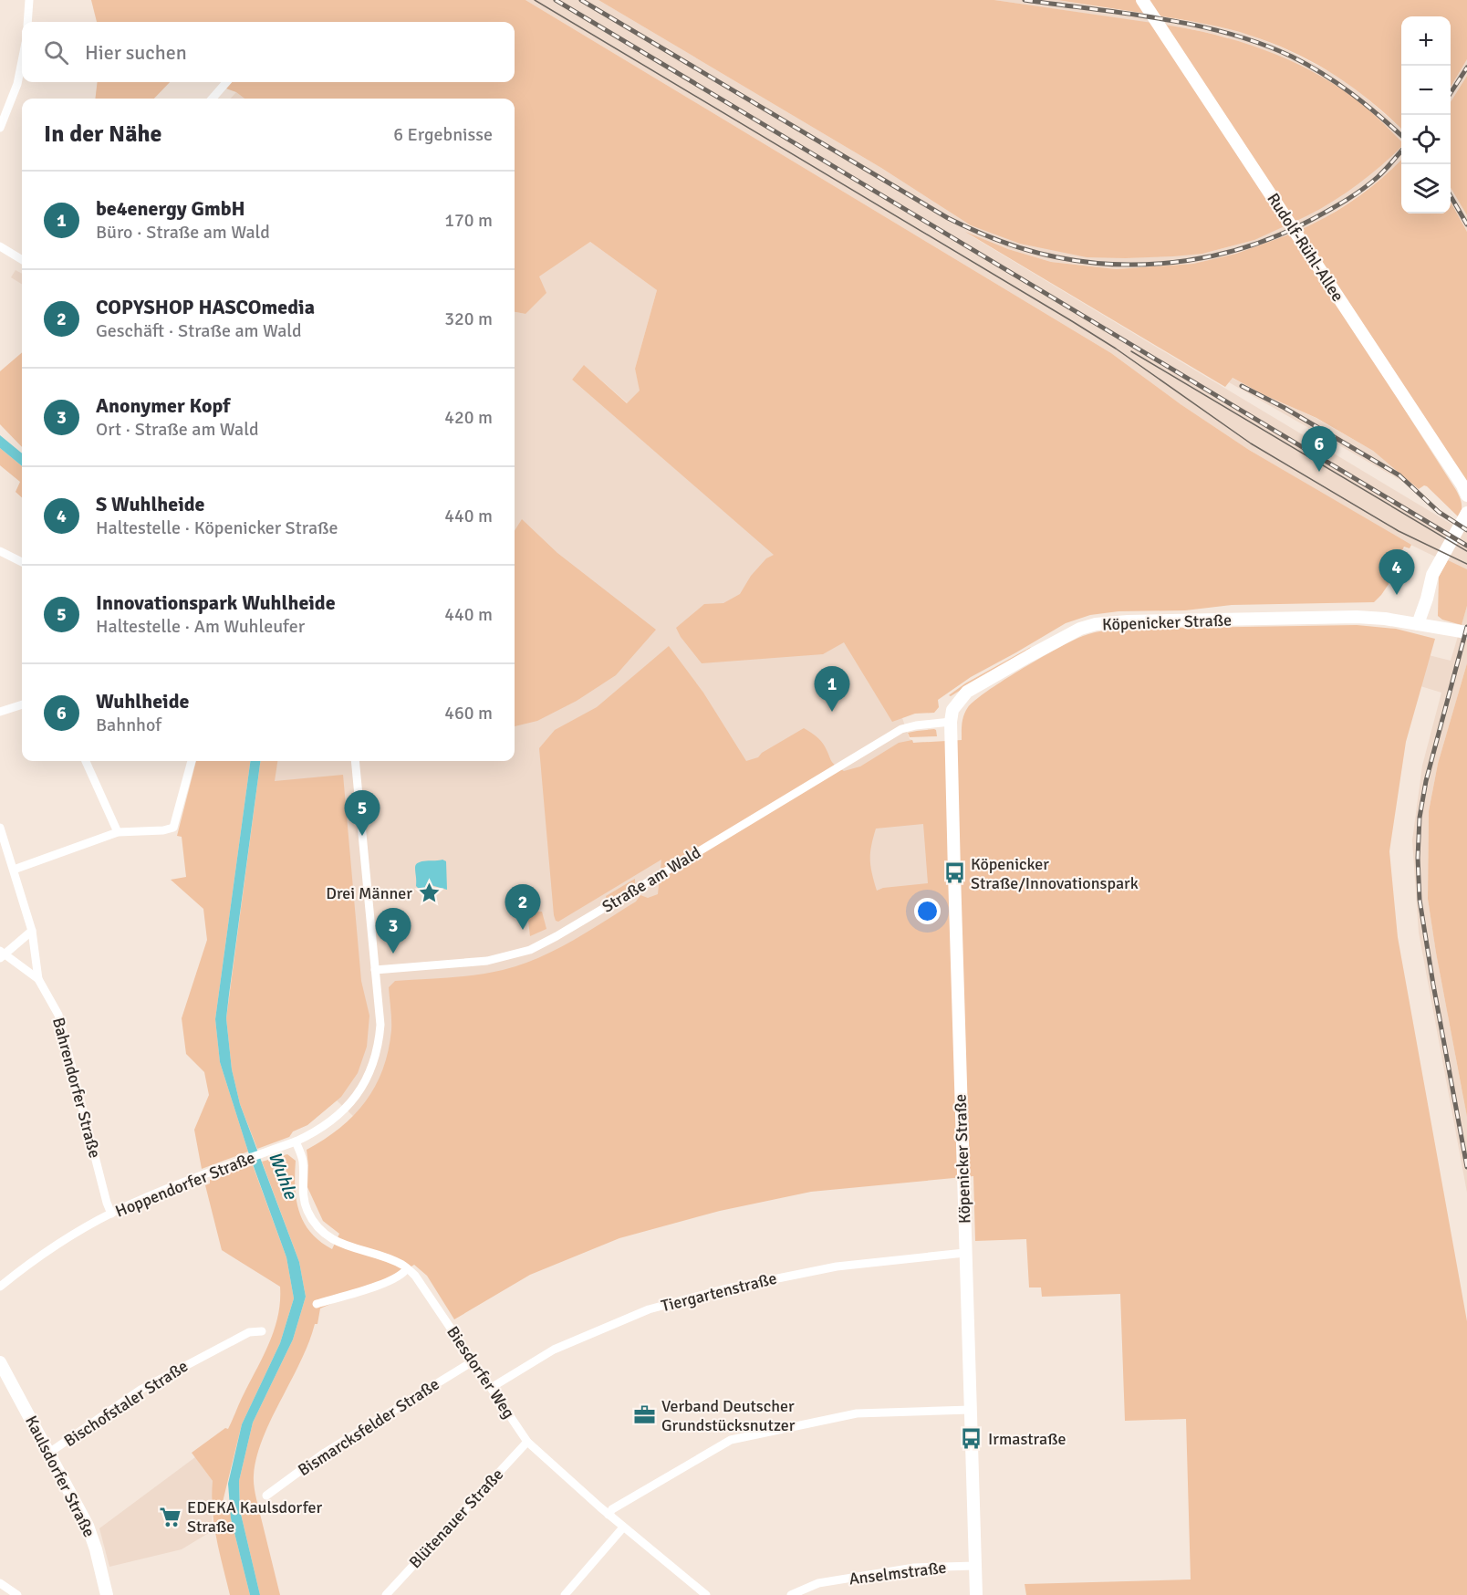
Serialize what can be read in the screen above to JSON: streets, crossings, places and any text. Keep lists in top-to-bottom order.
{
  "streets": {
    "main road": ["Rudolf-Rühl-Allee", "Köpenicker Straße", "Kaulsdorfer Straße"],
    "street": [
      "Straße am Wald",
      "Bahrendorfer Straße",
      "Hoppendorfer Straße",
      "Tiergartenstraße",
      "Biesdorfer Weg",
      "Bischofstaler Straße",
      "Bismarcksfelder Straße",
      "Blütenauer Straße",
      "Anselmstraße"
    ]
  },
  "crossings": [
    ["Köpenicker Straße", "Straße am Wald"],
    ["Köpenicker Straße", "Tiergartenstraße"],
    ["Köpenicker Straße", "Anselmstraße"],
    ["Straße am Wald", "Hoppendorfer Straße"],
    ["Bahrendorfer Straße", "Hoppendorfer Straße"],
    ["Hoppendorfer Straße", "Biesdorfer Weg"],
    ["Tiergartenstraße", "Biesdorfer Weg"],
    ["Biesdorfer Weg", "Bismarcksfelder Straße"],
    ["Biesdorfer Weg", "Blütenauer Straße"],
    ["Bischofstaler Straße", "Kaulsdorfer Straße"]
  ],
  "water": ["Wuhle"],
  "places": {
    "bus stop": ["Köpenicker Straße/Innovationspark", "Irmastraße"],
    "place": ["Drei Männer"],
    "office": ["Verband Deutscher Grundstücksnutzer"],
    "supermarket": ["EDEKA Kaulsdorfer Straße"]
  },
  "page": {
    "map_buttons": ["+", "−"],
    "search": "Hier suchen",
    "heading": ["In der Nähe", "6 Ergebnisse"],
    "list": [
      {
        "mark": "1",
        "name": "be4energy GmbH",
        "note": "Büro · Straße am Wald",
        "value": "170 m"
      },
      {
        "mark": "2",
        "name": "COPYSHOP HASCOmedia",
        "note": "Geschäft · Straße am Wald",
        "value": "320 m"
      },
      {
        "mark": "3",
        "name": "Anonymer Kopf",
        "note": "Ort · Straße am Wald",
        "value": "420 m"
      },
      {
        "mark": "4",
        "name": "S Wuhlheide",
        "note": "Haltestelle · Köpenicker Straße",
        "value": "440 m"
      },
      {
        "mark": "5",
        "name": "Innovationspark Wuhlheide",
        "note": "Haltestelle · Am Wuhleufer",
        "value": "440 m"
      },
      {
        "mark": "6",
        "name": "Wuhlheide",
        "note": "Bahnhof",
        "value": "460 m"
      }
    ],
    "pins": [
      "6",
      "4",
      "1",
      "5",
      "2",
      "3"
    ]
  }
}
